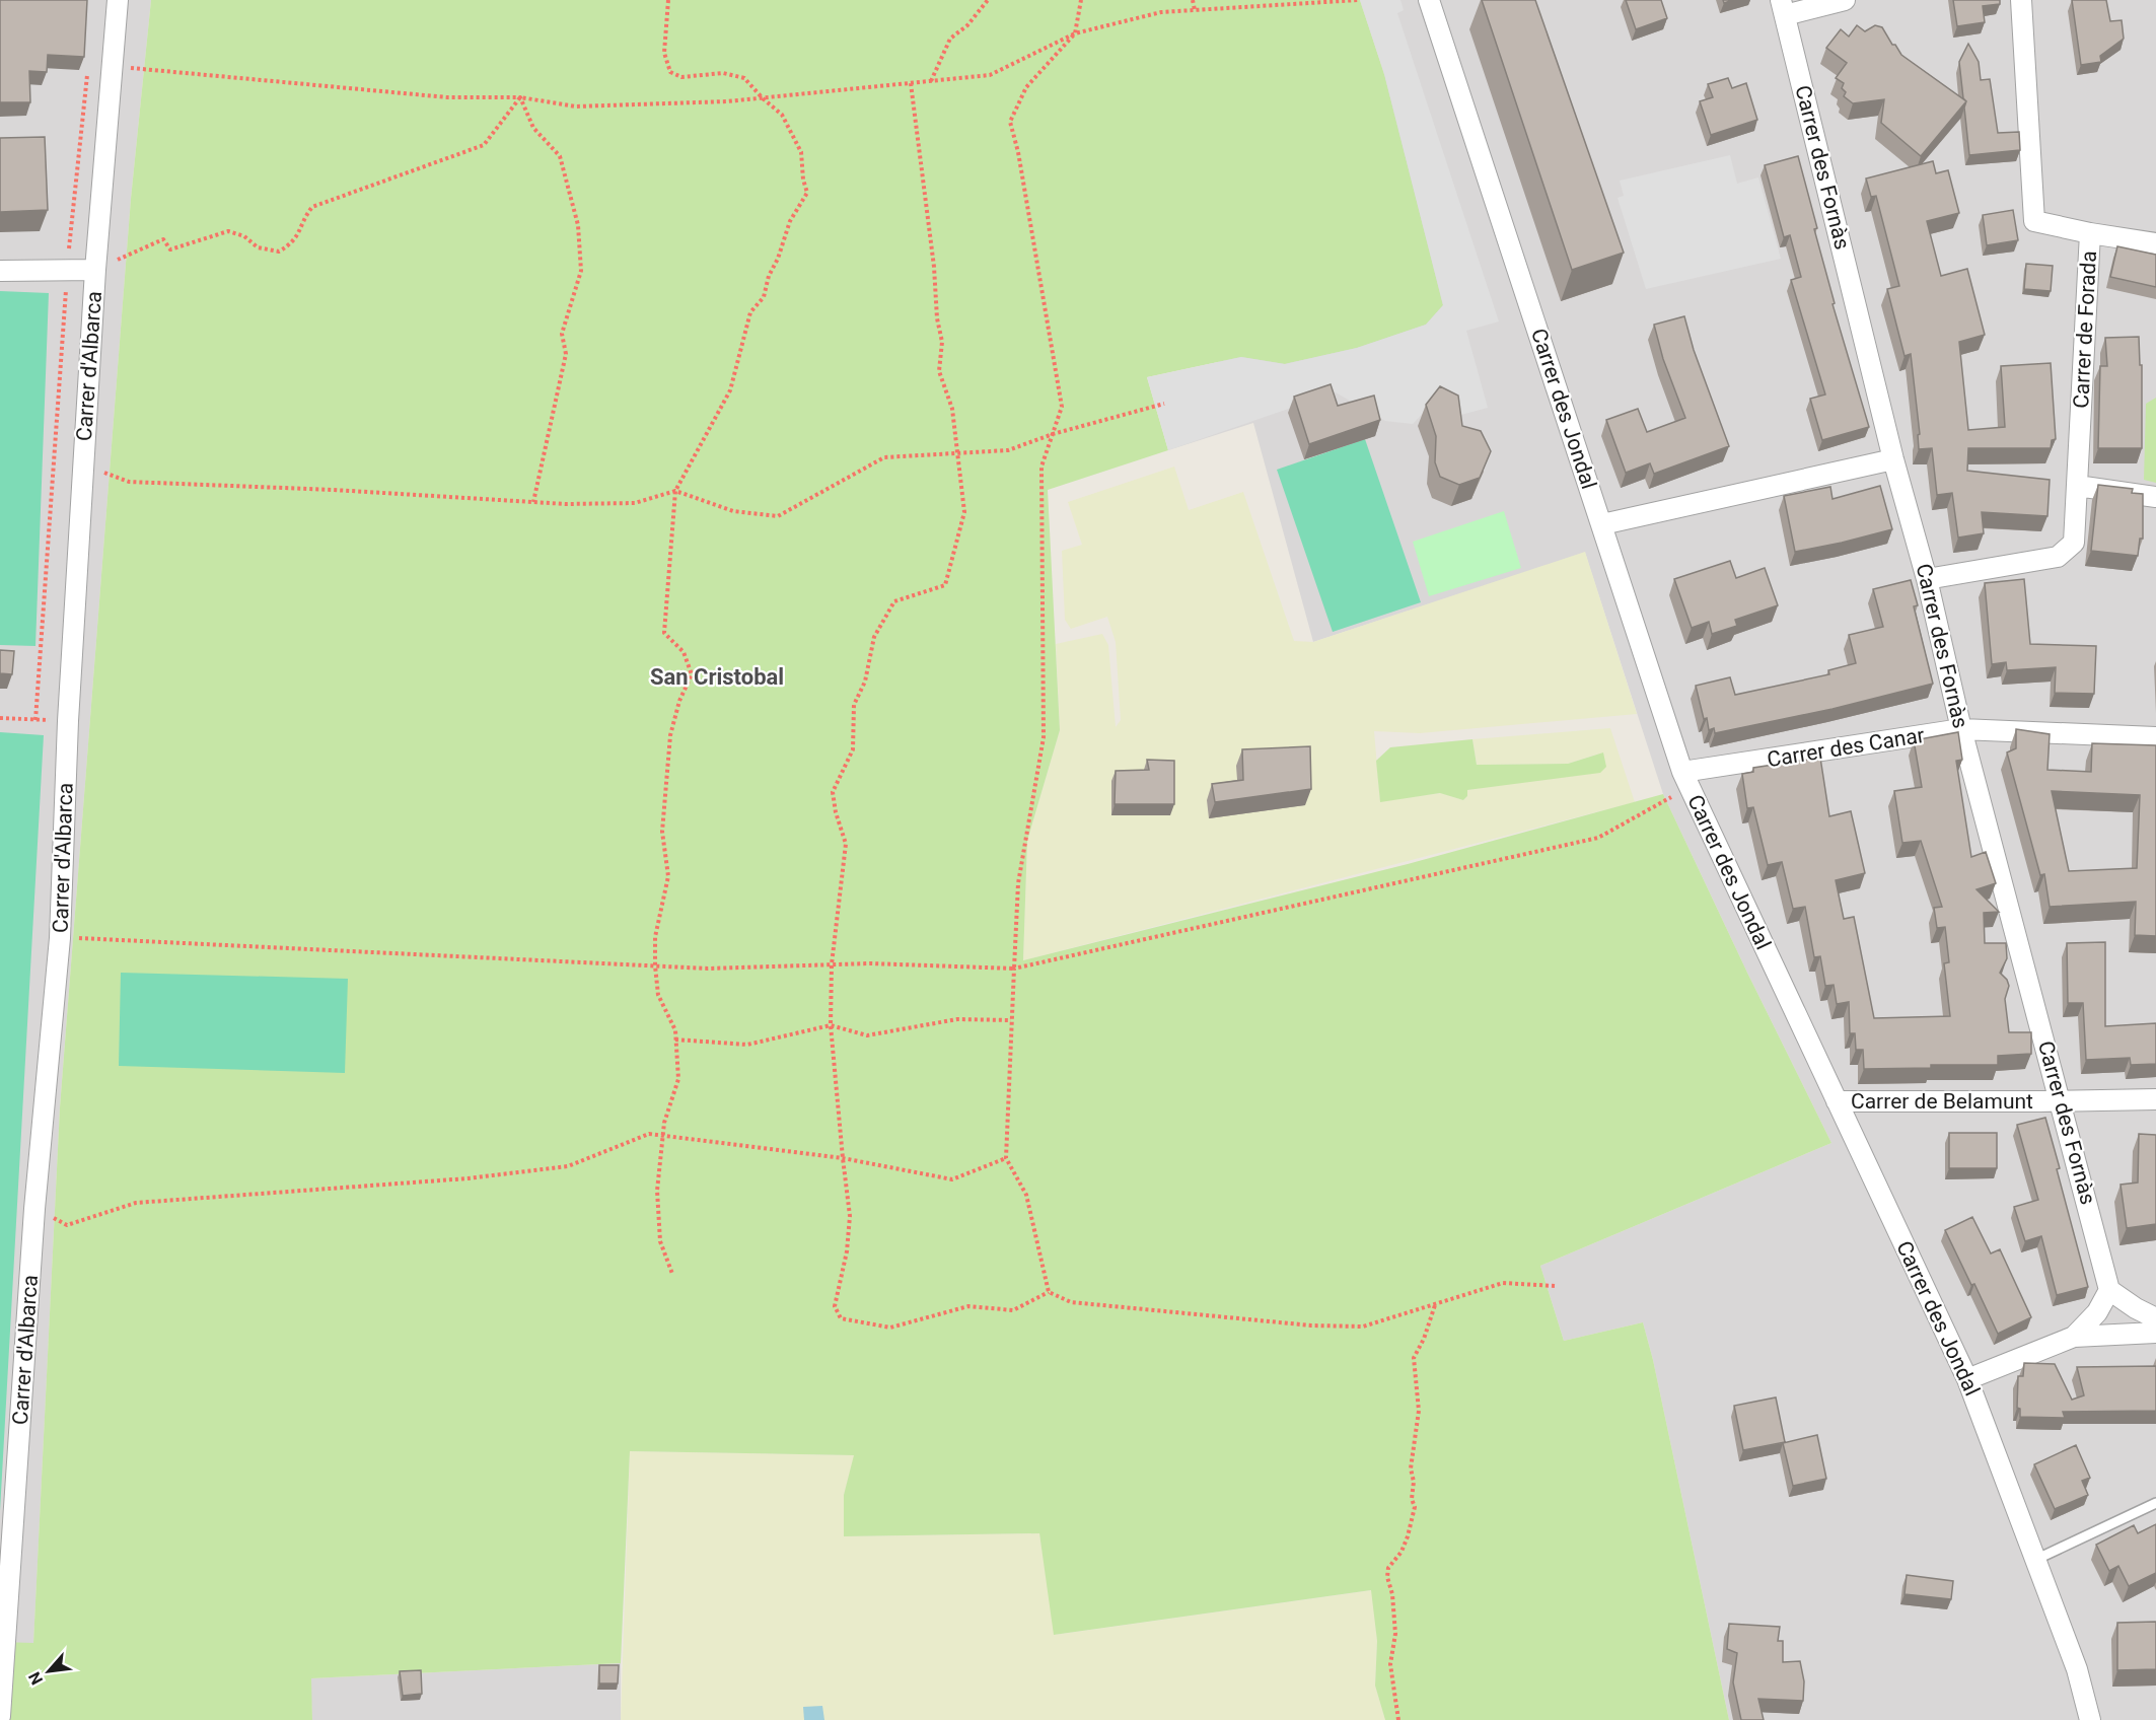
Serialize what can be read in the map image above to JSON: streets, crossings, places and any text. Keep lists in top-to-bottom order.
{
  "streets": {
    "street": [
      "Carrer des Fornàs",
      "Carrer de Forada",
      "Carrer d'Albarca",
      "Carrer des Jondal",
      "Carrer des Canar",
      "Carrer de Belamunt"
    ]
  },
  "crossings": [
    ["Carrer des Fornàs", "Carrer de Forada"],
    ["Carrer des Fornàs", "Carrer des Canar"],
    ["Carrer des Fornàs", "Carrer de Belamunt"],
    ["Carrer des Jondal", "Carrer des Canar"],
    ["Carrer des Jondal", "Carrer de Belamunt"]
  ],
  "districts": ["San Cristobal"],
  "north": "bottom left"
}
